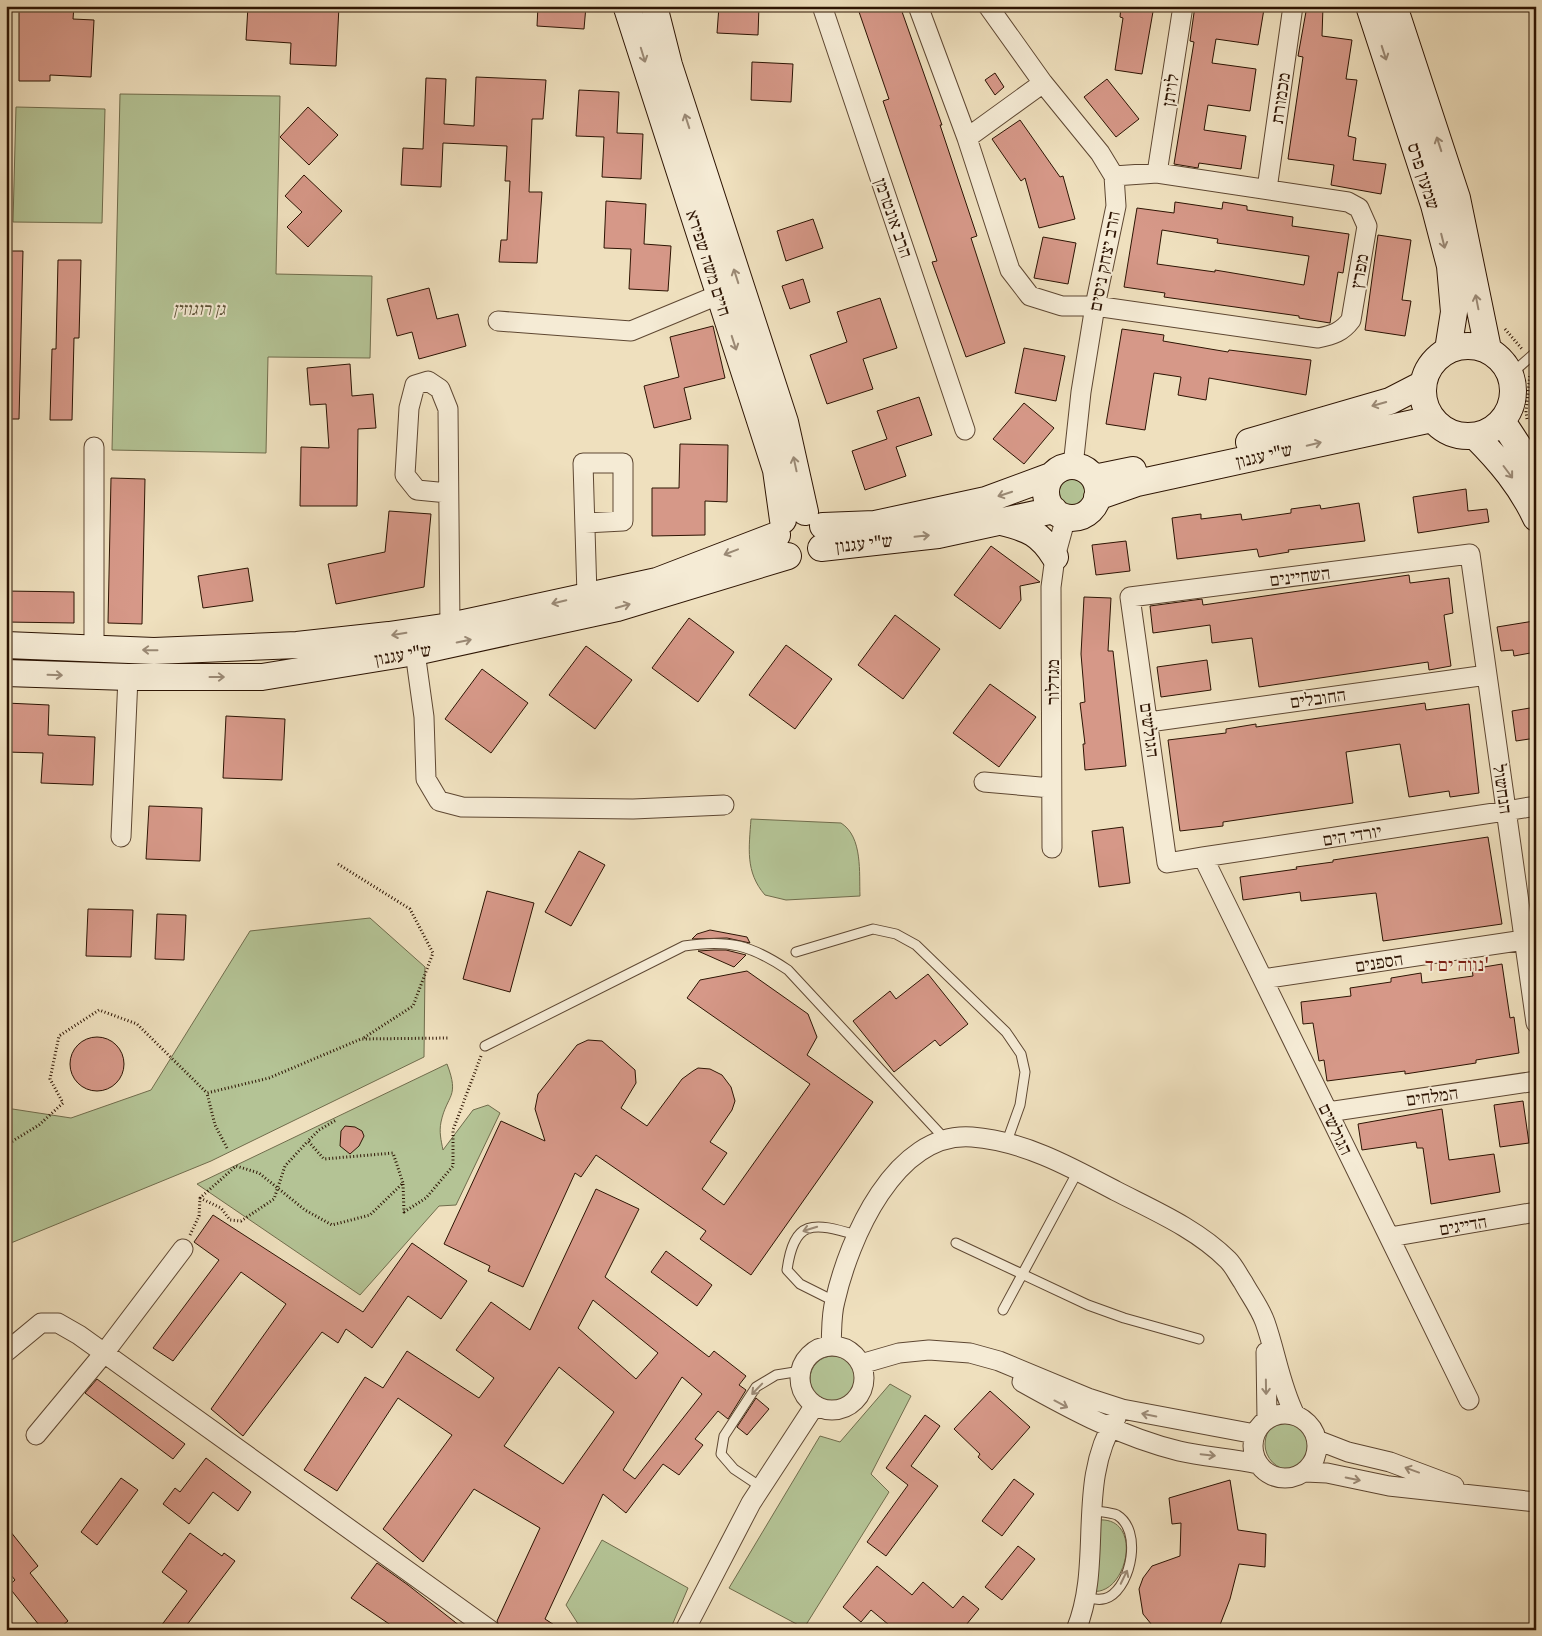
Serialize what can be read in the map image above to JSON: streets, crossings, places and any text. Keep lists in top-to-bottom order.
{
  "streets": {
    "street": [
      "לויתן",
      "מכמורת",
      "שמעון פרס",
      "הרב אונטרמן",
      "הרב יצחק ניסים",
      "חיים משה שפירא",
      "מפרץ",
      "ש\"י עגנון",
      "השחיינים",
      "מגדלור",
      "החובלים",
      "הגולשים",
      "הנחשול",
      "יורדי הים",
      "הספנים",
      "המלחים",
      "הדייגים"
    ]
  },
  "crossings": [
    ["לויתן", "מפרץ"],
    ["מכמורת", "מפרץ"],
    ["שמעון פרס", "ש\"י עגנון"],
    ["הרב יצחק ניסים", "מפרץ"],
    ["הרב יצחק ניסים", "ש\"י עגנון"],
    ["חיים משה שפירא", "ש\"י עגנון"],
    ["ש\"י עגנון", "מגדלור"],
    ["השחיינים", "הגולשים"],
    ["השחיינים", "הנחשול"],
    ["החובלים", "הגולשים"],
    ["החובלים", "הנחשול"],
    ["הגולשים", "יורדי הים"],
    ["הגולשים", "הספנים"],
    ["הגולשים", "המלחים"],
    ["הגולשים", "הדייגים"],
    ["הנחשול", "יורדי הים"],
    ["הנחשול", "הספנים"]
  ],
  "districts": ["נווה ים ד'"],
  "parks": ["גן רוגוזין"]
}
